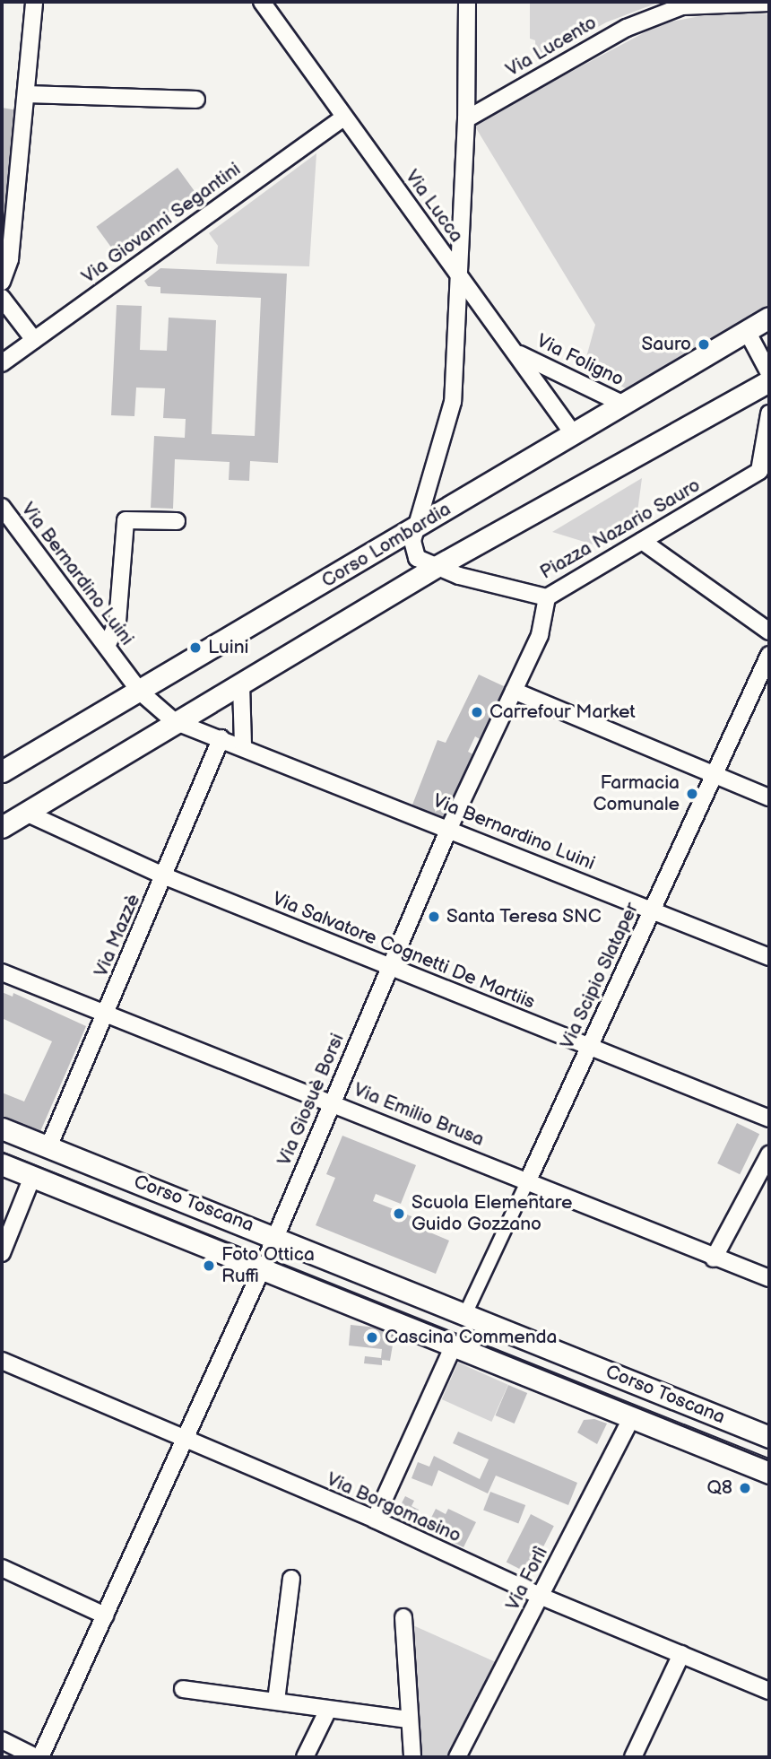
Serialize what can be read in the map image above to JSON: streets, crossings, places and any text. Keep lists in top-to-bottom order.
{
  "streets": {
    "street": [
      "Via Lucento",
      "Via Lucca",
      "Via Giovanni Segantini",
      "Via Foligno",
      "Piazza Nazario Sauro",
      "Corso Lombardia",
      "Via Bernardino Luini",
      "Via Mazzè",
      "Via Salvatore Cognetti De Martiis",
      "Via Scipio Slataper",
      "Via Giosuè Borsi",
      "Via Emilio Brusa",
      "Corso Toscana",
      "Via Borgomasino",
      "Via Forlì"
    ]
  },
  "crossings": [
    ["Via Lucca", "Via Giovanni Segantini"],
    ["Via Lucca", "Via Foligno"],
    ["Via Lucca", "Piazza Nazario Sauro"],
    ["Via Lucca", "Corso Lombardia"],
    ["Via Foligno", "Corso Lombardia"],
    ["Piazza Nazario Sauro", "Corso Lombardia"],
    ["Piazza Nazario Sauro", "Via Giosuè Borsi"],
    ["Corso Lombardia", "Via Bernardino Luini"],
    ["Via Bernardino Luini", "Via Mazzè"],
    ["Via Bernardino Luini", "Via Scipio Slataper"],
    ["Via Bernardino Luini", "Via Giosuè Borsi"],
    ["Via Mazzè", "Via Salvatore Cognetti De Martiis"],
    ["Via Mazzè", "Via Emilio Brusa"],
    ["Via Mazzè", "Corso Toscana"],
    ["Via Salvatore Cognetti De Martiis", "Via Scipio Slataper"],
    ["Via Salvatore Cognetti De Martiis", "Via Giosuè Borsi"],
    ["Via Scipio Slataper", "Via Emilio Brusa"],
    ["Via Scipio Slataper", "Corso Toscana"],
    ["Via Giosuè Borsi", "Via Emilio Brusa"],
    ["Via Giosuè Borsi", "Corso Toscana"],
    ["Via Giosuè Borsi", "Via Borgomasino"],
    ["Corso Toscana", "Via Forlì"],
    ["Via Borgomasino", "Via Forlì"]
  ],
  "places": [
    "Sauro",
    "Luini",
    "Carrefour Market",
    "Farmacia Comunale",
    "Santa Teresa SNC",
    "Scuola Elementare Guido Gozzano",
    "Foto Ottica Ruffi",
    "Cascina Commenda",
    "Q8"
  ]
}
